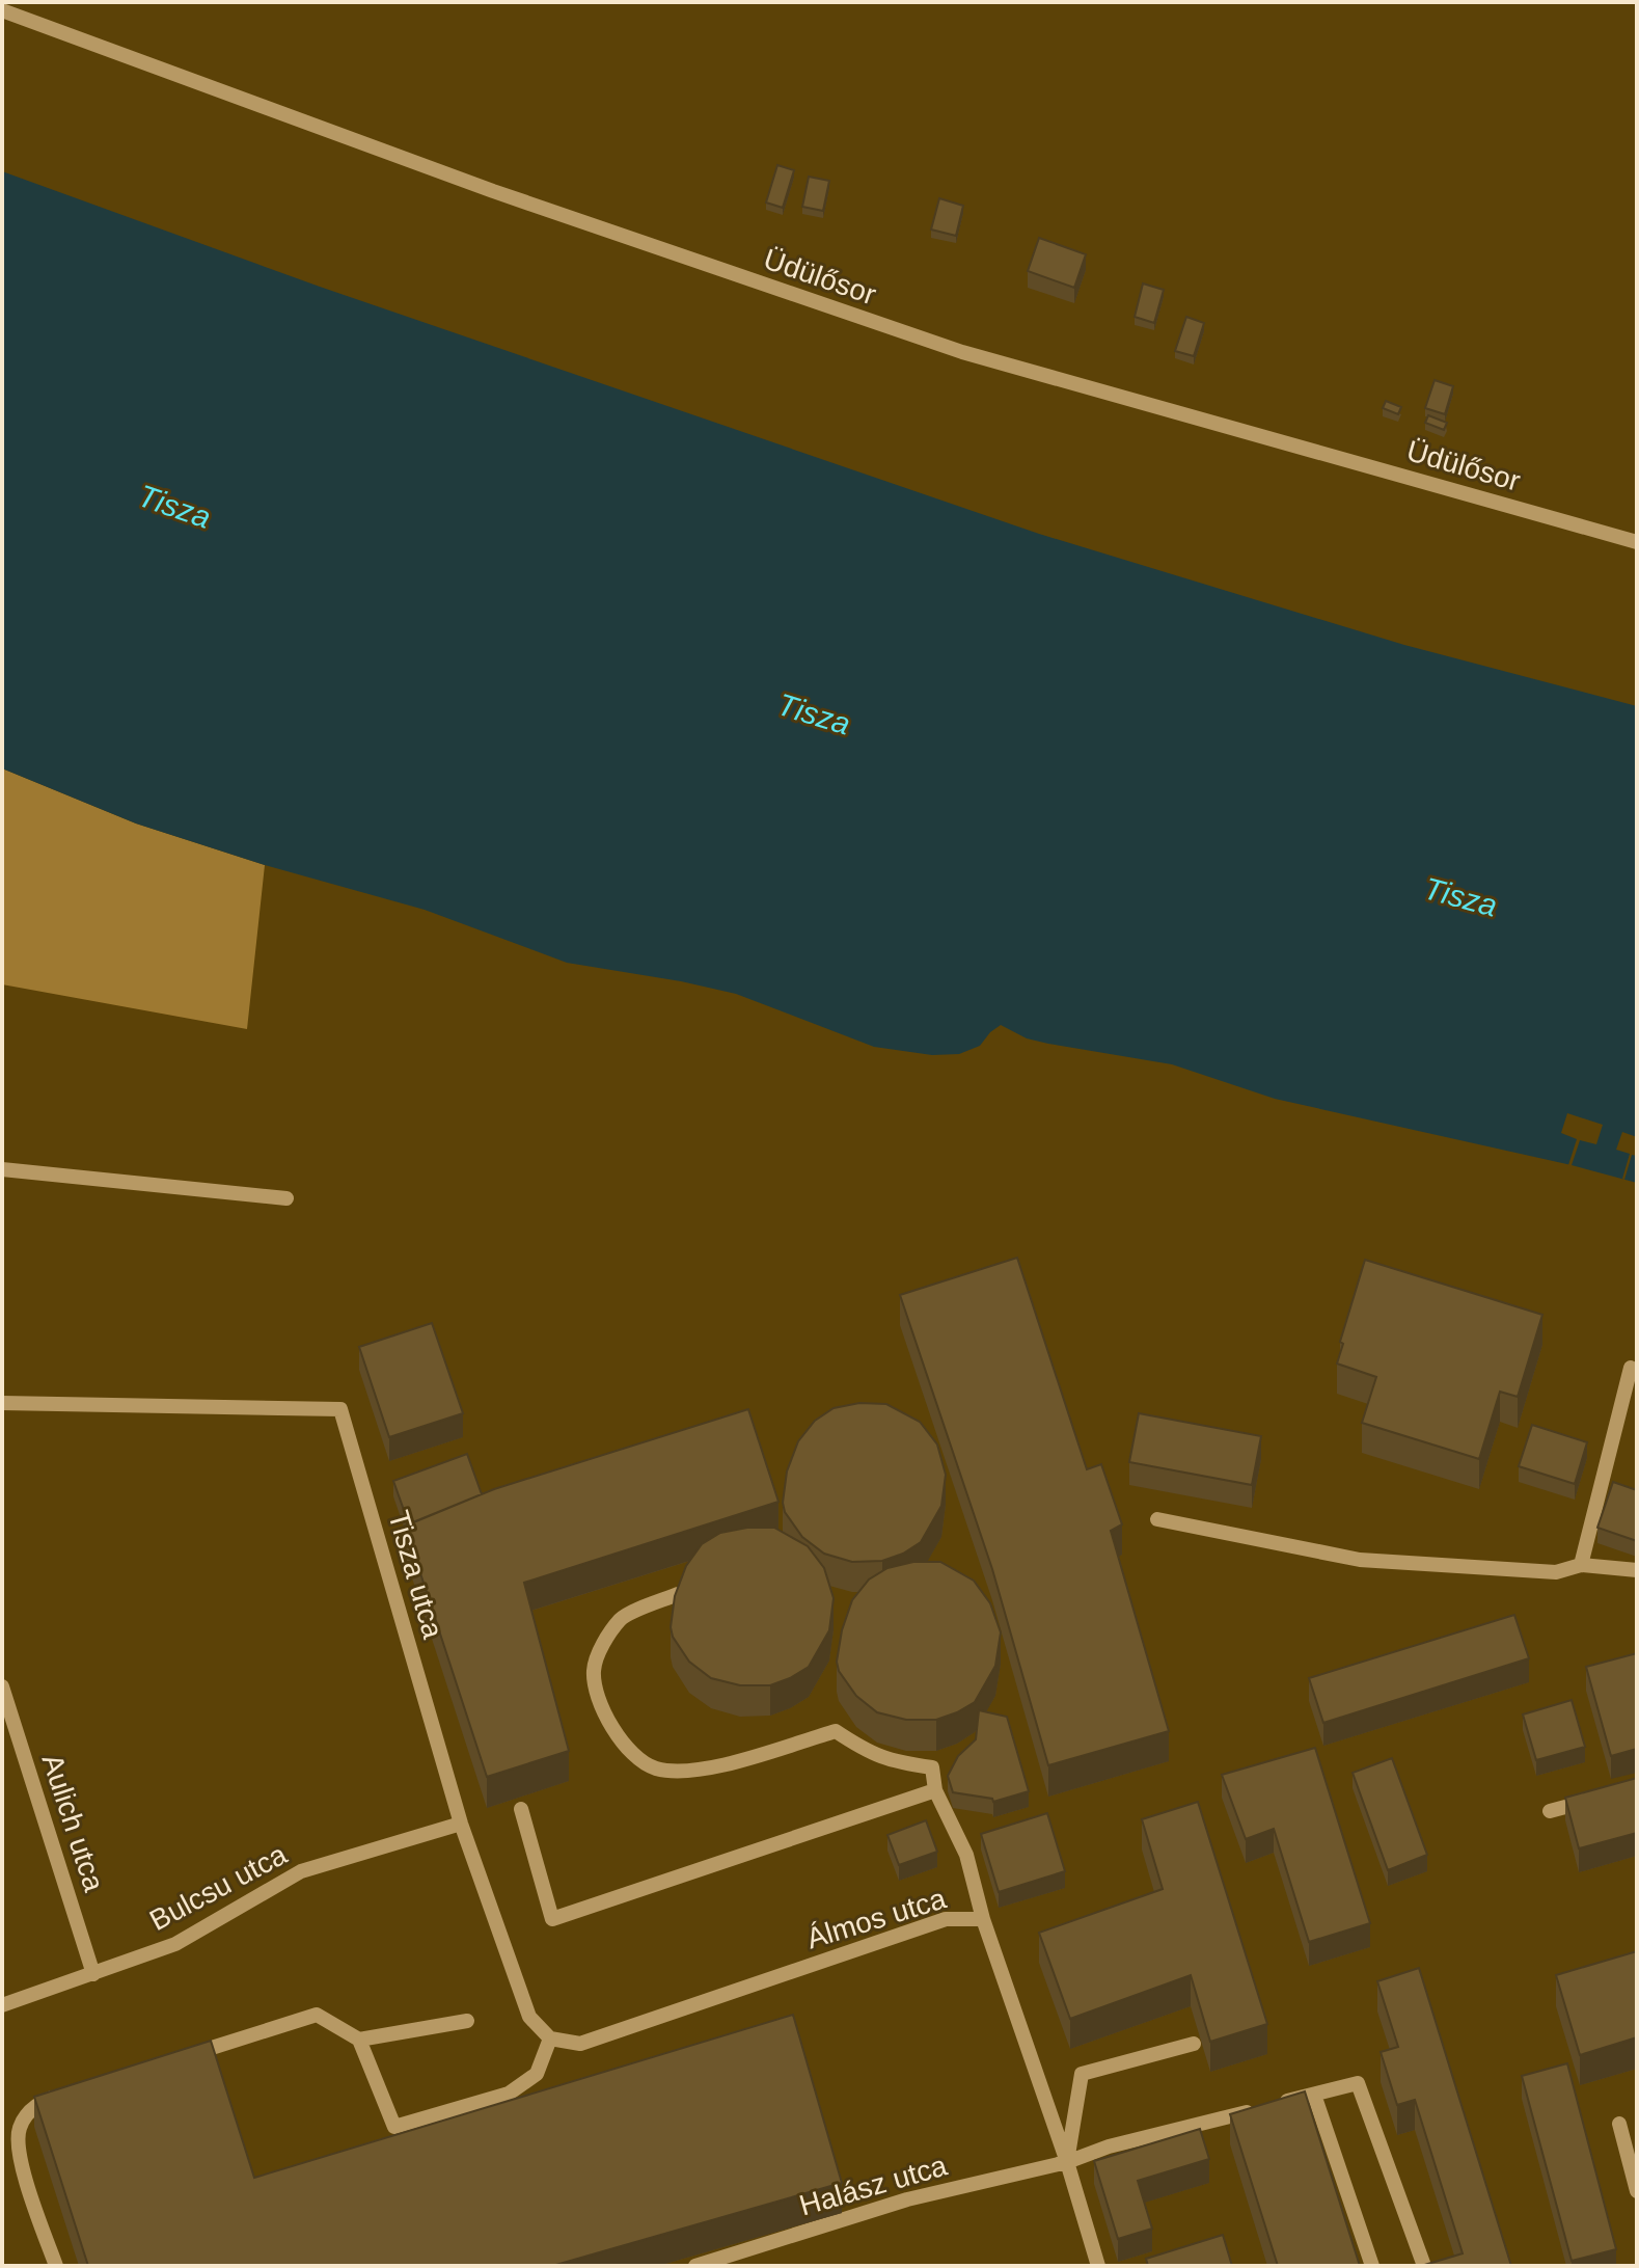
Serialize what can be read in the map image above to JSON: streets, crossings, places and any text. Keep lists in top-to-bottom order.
{
  "streets": {
    "street": [
      "Üdülősor",
      "Tisza utca",
      "Aulich utca",
      "Bulcsu utca",
      "Álmos utca",
      "Halász utca"
    ]
  },
  "crossings": [
    ["Tisza utca", "Bulcsu utca"],
    ["Tisza utca", "Álmos utca"],
    ["Aulich utca", "Bulcsu utca"],
    ["Álmos utca", "Halász utca"]
  ],
  "water": ["Tisza"]
}
